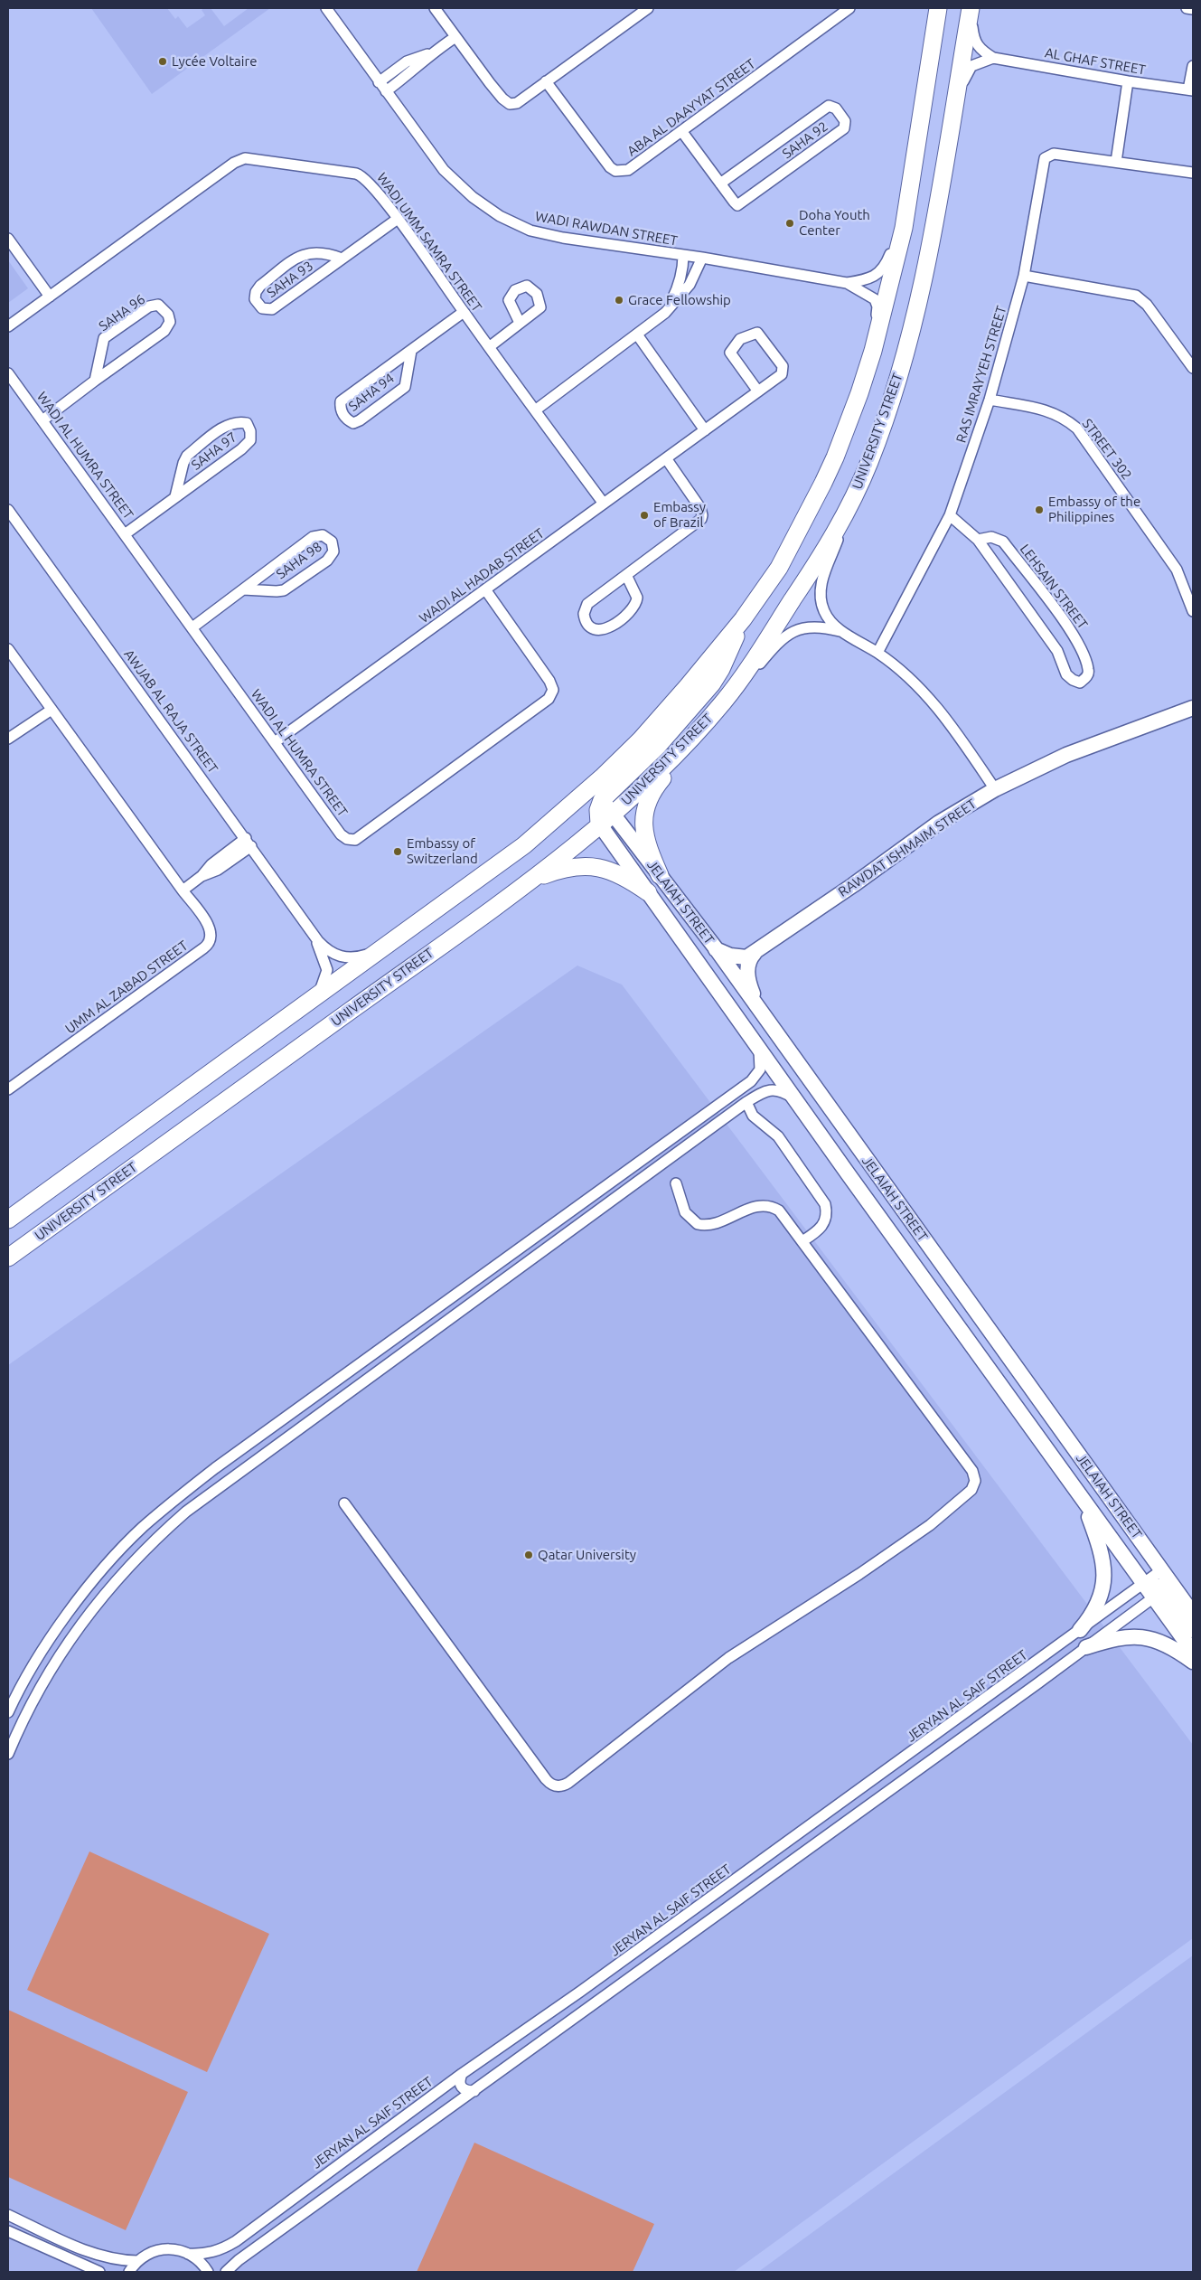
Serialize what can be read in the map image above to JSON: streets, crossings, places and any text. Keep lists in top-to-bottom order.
{
  "streets": {
    "main road": ["UNIVERSITY STREET", "RAWDAT ISHMAIM STREET", "JELAIAH STREET"],
    "street": [
      "AL GHAF STREET",
      "ABA AL DAAYYAT STREET",
      "SAHA 92",
      "WADI RAWDAN STREET",
      "WADI UMM SAMRA STREET",
      "SAHA 93",
      "SAHA 96",
      "RAS IMRAYYEH STREET",
      "SAHA 94",
      "STREET 302",
      "SAHA 97",
      "WADI AL HUMRA STREET",
      "SAHA 98",
      "WADI AL HADAB STREET",
      "LEHSAIN STREET",
      "AWJAB AL RAJA STREET",
      "UMM AL ZABAD STREET",
      "JERYAN AL SAIF STREET"
    ]
  },
  "crossings": [
    ["ABA AL DAAYYAT STREET", "SAHA 92"],
    ["WADI RAWDAN STREET", "UNIVERSITY STREET"],
    ["WADI UMM SAMRA STREET", "SAHA 93"],
    ["WADI UMM SAMRA STREET", "SAHA 94"],
    ["WADI UMM SAMRA STREET", "WADI AL HADAB STREET"],
    ["SAHA 96", "WADI AL HUMRA STREET"],
    ["RAS IMRAYYEH STREET", "STREET 302"],
    ["RAS IMRAYYEH STREET", "LEHSAIN STREET"],
    ["UNIVERSITY STREET", "AWJAB AL RAJA STREET"],
    ["UNIVERSITY STREET", "JELAIAH STREET"],
    ["SAHA 97", "WADI AL HUMRA STREET"],
    ["WADI AL HUMRA STREET", "SAHA 98"],
    ["WADI AL HUMRA STREET", "WADI AL HADAB STREET"],
    ["RAWDAT ISHMAIM STREET", "JELAIAH STREET"],
    ["JELAIAH STREET", "JERYAN AL SAIF STREET"]
  ],
  "places": [
    "Lycée Voltaire",
    "Doha Youth Center",
    "Grace Fellowship",
    "Embassy of the Philippines",
    "Embassy of Brazil",
    "Embassy of Switzerland",
    "Qatar University"
  ]
}
